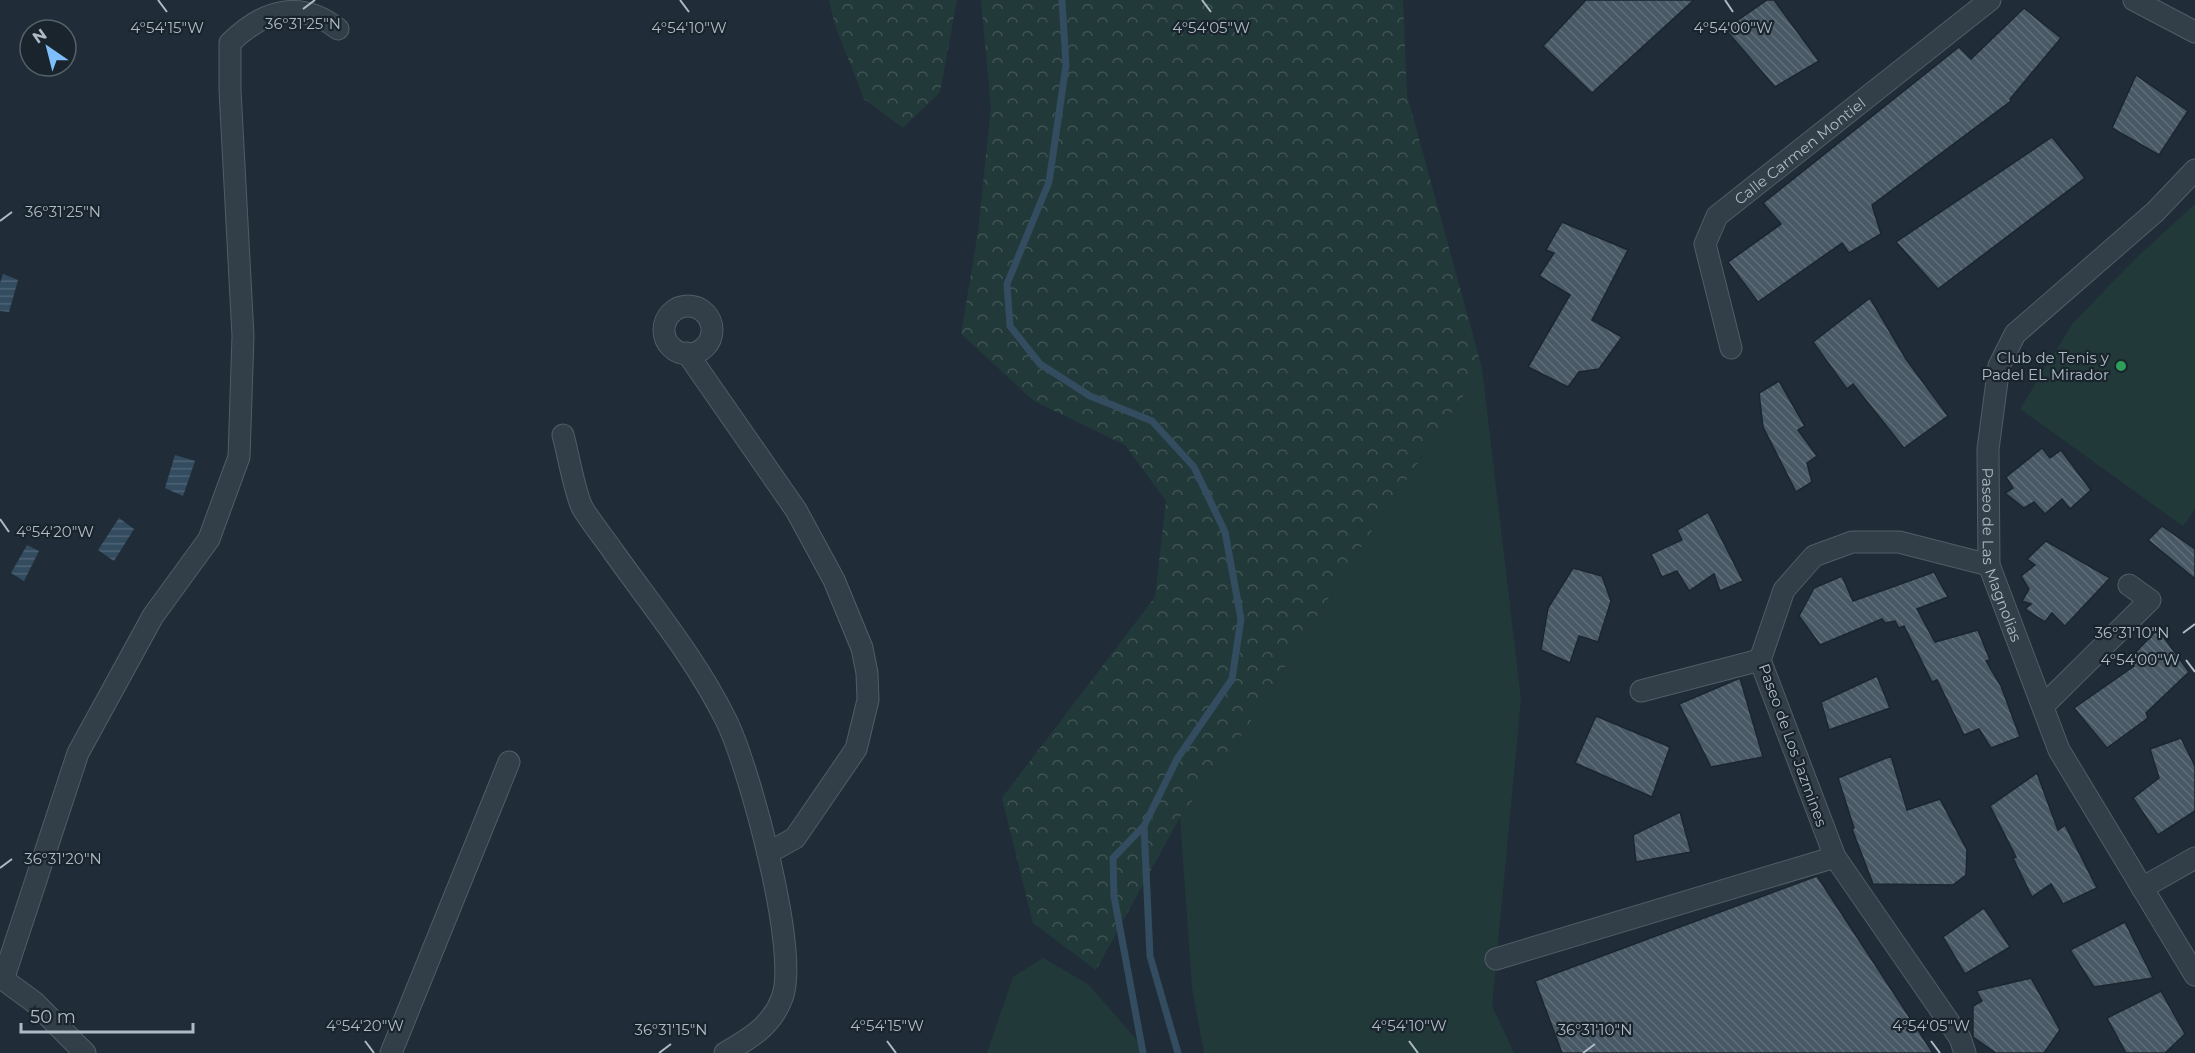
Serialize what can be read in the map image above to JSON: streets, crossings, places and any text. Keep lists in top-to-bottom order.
{
  "streets": {
    "street": ["Calle Carmen Montiel", "Paseo de Las Magnolias", "Paseo de Los Jazmines"]
  },
  "crossings": [
    ["Paseo de Las Magnolias", "Paseo de Los Jazmines"]
  ],
  "places": ["Club de Tenis y Padel EL Mirador"],
  "scale_bar": "50 m",
  "north": "top left",
  "coordinates": [
    "36°31'25\"N",
    "4°54'15\"W",
    "4°54'10\"W",
    "4°54'05\"W",
    "4°54'00\"W",
    "4°54'20\"W",
    "36°31'10\"N",
    "36°31'20\"N",
    "36°31'15\"N"
  ]
}
